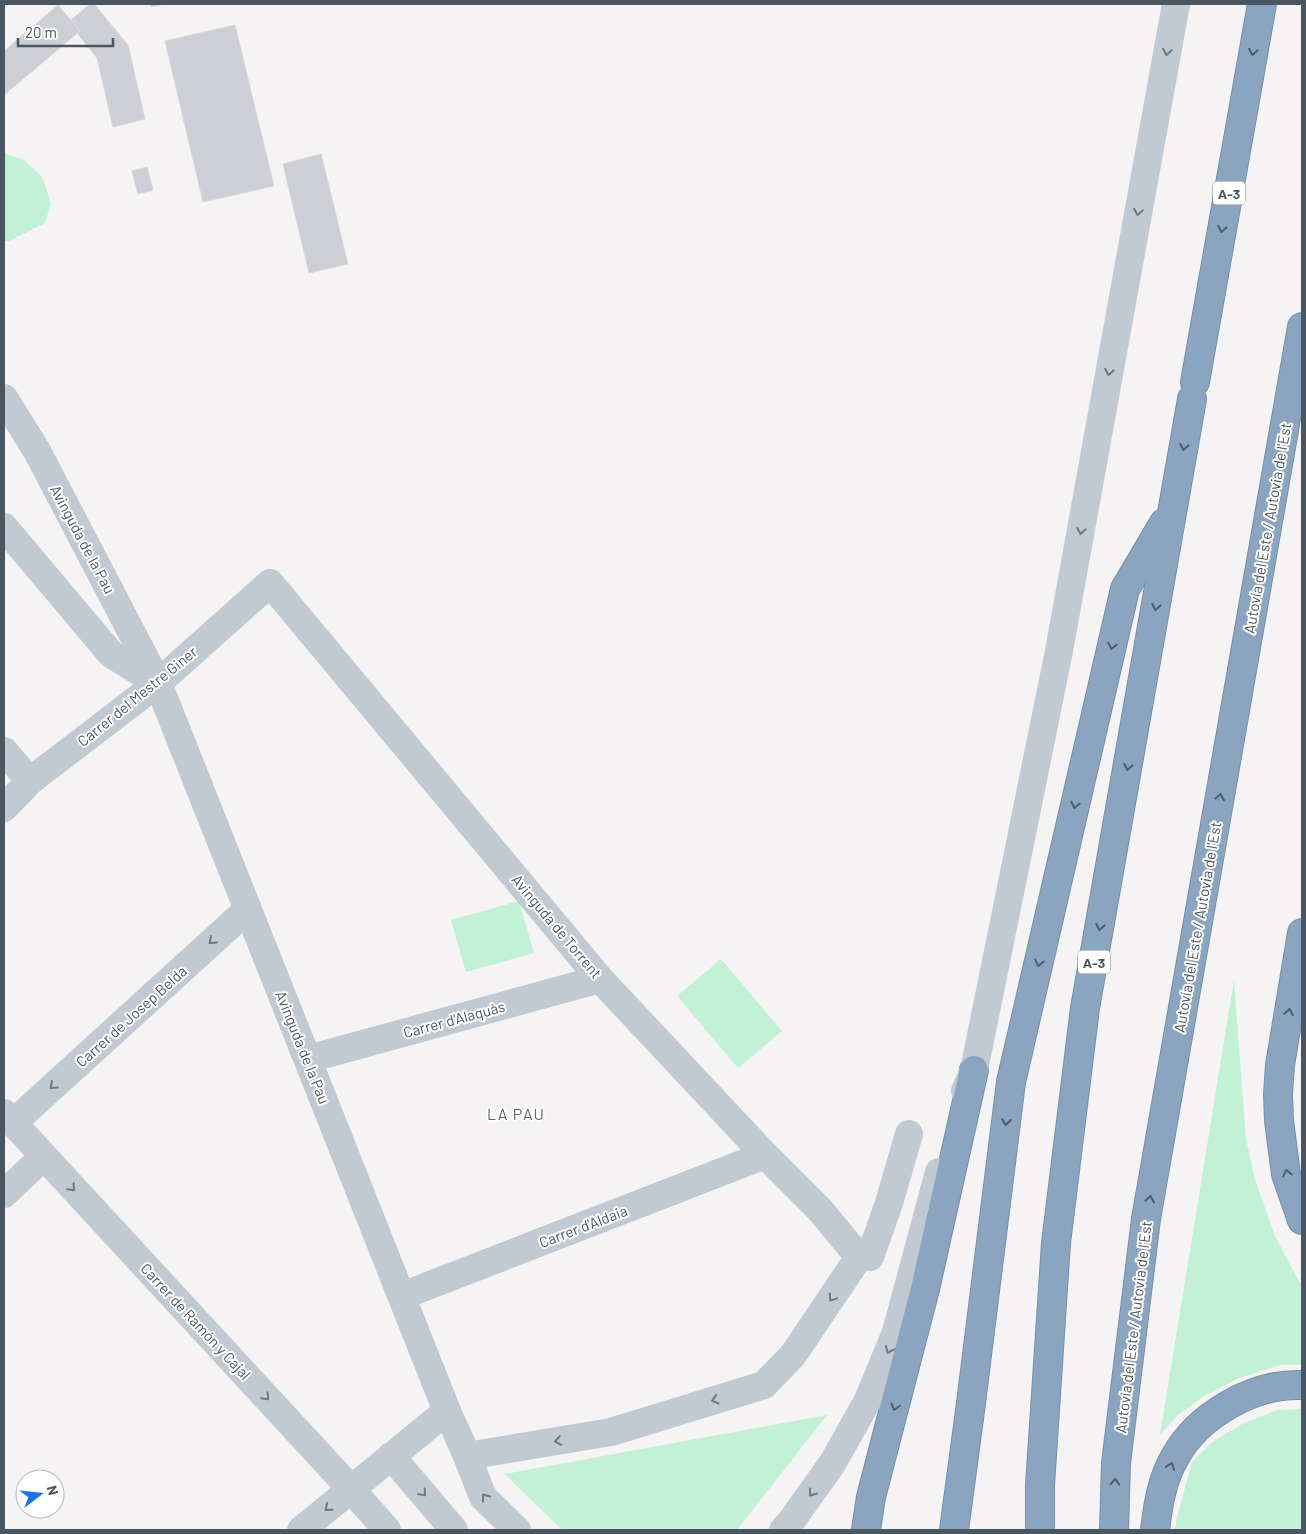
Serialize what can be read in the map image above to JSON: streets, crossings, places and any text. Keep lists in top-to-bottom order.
{
  "streets": {
    "highway": ["A-3", "Autovía del Este / Autovia de l'Est"],
    "street": [
      "Avinguda de la Pau",
      "Carrer del Mestre Giner",
      "Avinguda de Torrent",
      "Carrer de Josep Belda",
      "Carrer d'Alaquàs",
      "Carrer d'Aldaia",
      "Carrer de Ramón y Cajal"
    ]
  },
  "crossings": [
    ["Avinguda de la Pau", "Carrer del Mestre Giner"],
    ["Avinguda de la Pau", "Carrer de Josep Belda"],
    ["Avinguda de la Pau", "Carrer d'Alaquàs"],
    ["Avinguda de la Pau", "Carrer d'Aldaia"],
    ["Carrer del Mestre Giner", "Avinguda de Torrent"],
    ["Avinguda de Torrent", "Carrer d'Alaquàs"],
    ["Avinguda de Torrent", "Carrer d'Aldaia"],
    ["Carrer de Josep Belda", "Carrer de Ramón y Cajal"]
  ],
  "one_way": ["Carrer de Josep Belda", "Carrer de Ramón y Cajal"],
  "districts": ["LA PAU"],
  "scale_bar": "20 m",
  "north": "right"
}
